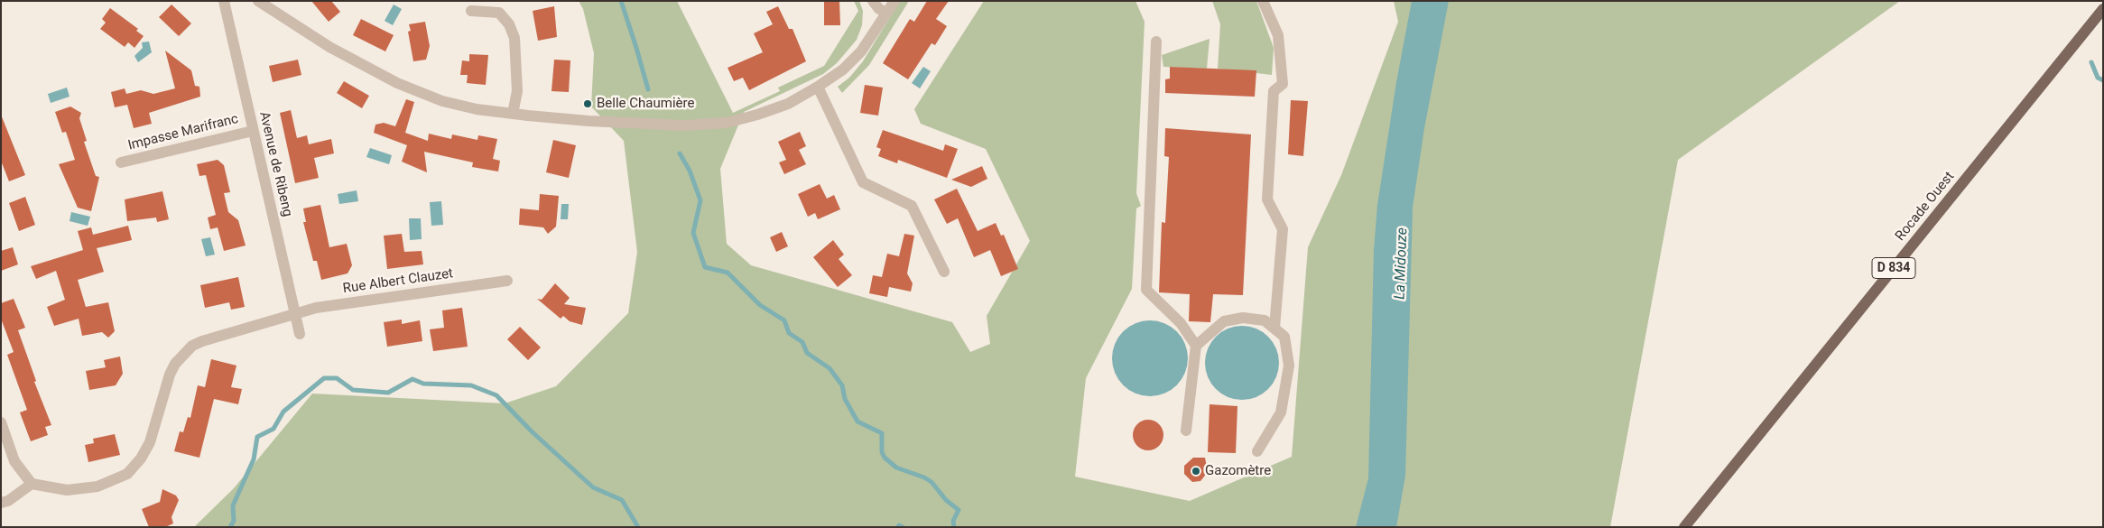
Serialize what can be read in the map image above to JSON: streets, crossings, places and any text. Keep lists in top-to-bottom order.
{
  "streets": {
    "main road": ["Rocade Ouest", "D 834"],
    "street": ["Impasse Marifranc", "Avenue de Ribeng", "Rue Albert Clauzet"]
  },
  "crossings": [
    ["Impasse Marifranc", "Avenue de Ribeng"],
    ["Avenue de Ribeng", "Rue Albert Clauzet"]
  ],
  "water": ["La Midouze"],
  "places": ["Belle Chaumière", "Gazomètre"]
}
